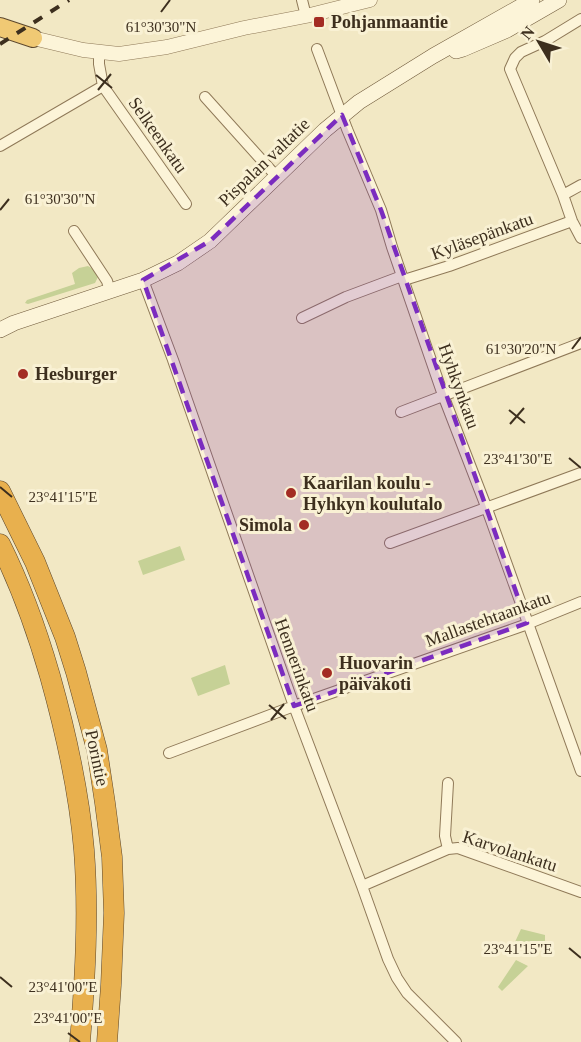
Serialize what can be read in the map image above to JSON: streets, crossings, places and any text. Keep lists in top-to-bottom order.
{
  "streets": {
    "highway": ["Porintie"],
    "main road": ["Pispalan valtatie"],
    "street": [
      "Selkeenkatu",
      "Kyläsepänkatu",
      "Hyhkynkatu",
      "Mallastehtaankatu",
      "Hennerinkatu",
      "Karvolankatu"
    ]
  },
  "crossings": [
    ["Pispalan valtatie", "Hyhkynkatu"],
    ["Pispalan valtatie", "Hennerinkatu"],
    ["Kyläsepänkatu", "Hyhkynkatu"],
    ["Hyhkynkatu", "Mallastehtaankatu"],
    ["Mallastehtaankatu", "Hennerinkatu"],
    ["Hennerinkatu", "Karvolankatu"]
  ],
  "places": {
    "transit": ["Pohjanmaantie"],
    "other": [
      "Hesburger",
      "Kaarilan koulu - Hyhkyn koulutalo",
      "Simola",
      "Huovarin päiväkoti"
    ]
  },
  "north": "top left",
  "coordinates": [
    "61°30'30\"N",
    "61°30'20\"N",
    "23°41'30\"E",
    "23°41'15\"E",
    "23°41'00\"E"
  ]
}
